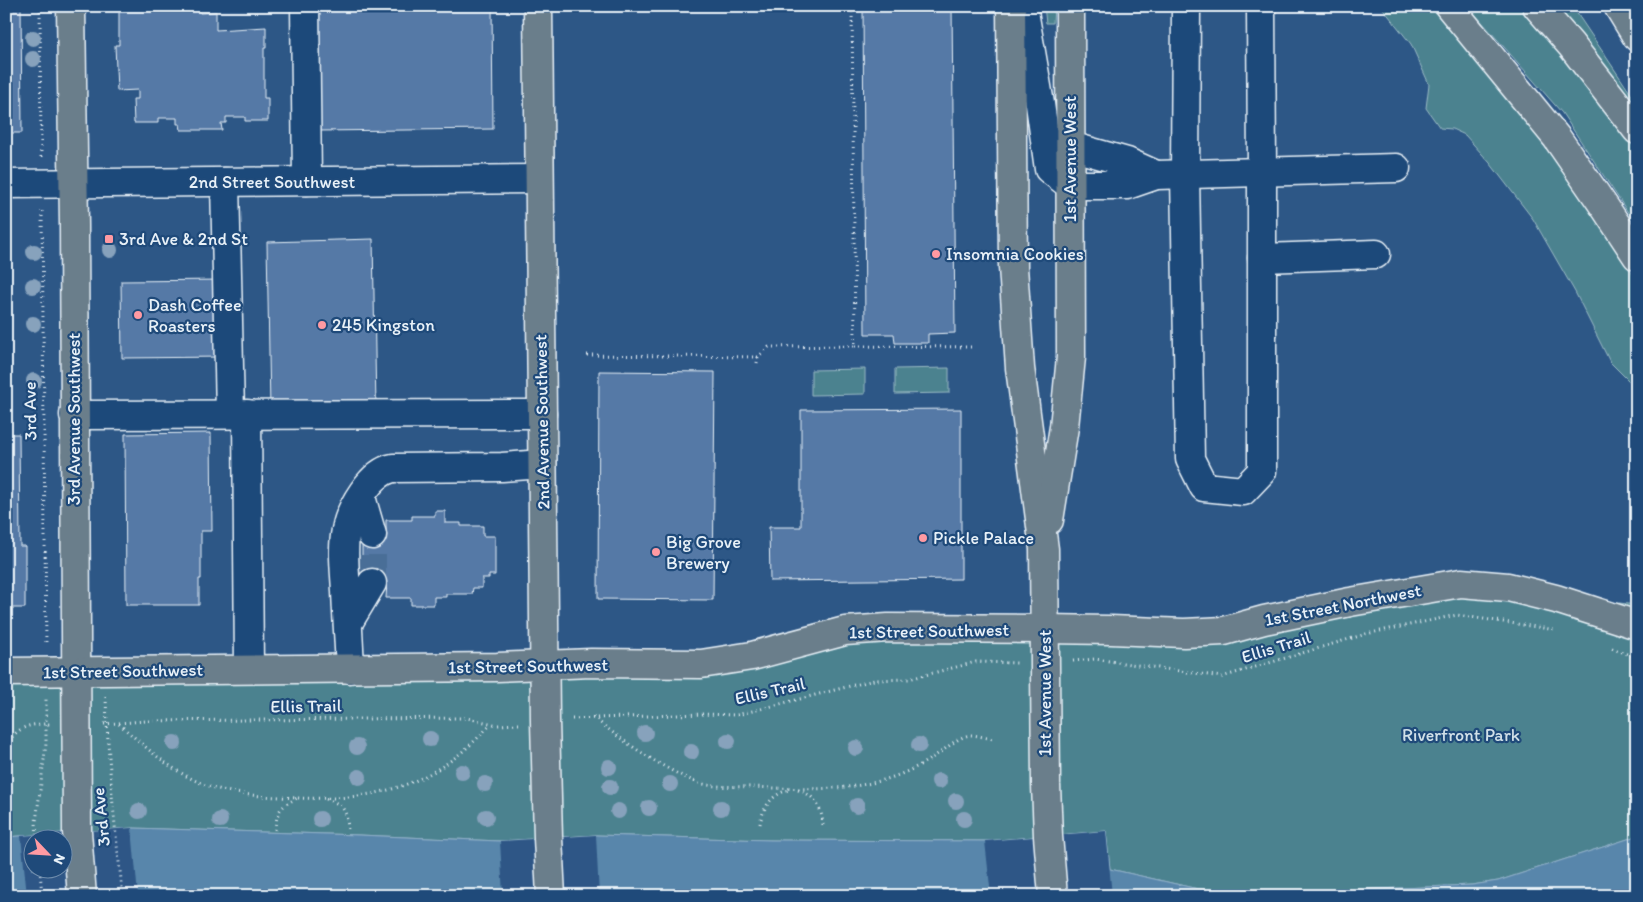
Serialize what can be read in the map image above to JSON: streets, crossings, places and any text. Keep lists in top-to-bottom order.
{
  "streets": {
    "main road": [
      "1st Avenue West",
      "3rd Avenue Southwest",
      "2nd Avenue Southwest",
      "1st Street Northwest",
      "1st Street Southwest"
    ],
    "street": ["2nd Street Southwest"],
    "path": ["3rd Ave", "Ellis Trail"]
  },
  "crossings": [
    ["1st Avenue West", "1st Street Northwest"],
    ["1st Avenue West", "1st Street Southwest"],
    ["2nd Street Southwest", "3rd Avenue Southwest"],
    ["2nd Street Southwest", "2nd Avenue Southwest"],
    ["3rd Avenue Southwest", "1st Street Southwest"],
    ["2nd Avenue Southwest", "1st Street Southwest"],
    ["1st Street Northwest", "1st Street Southwest"]
  ],
  "parks": ["Riverfront Park"],
  "places": {
    "transit": ["3rd Ave & 2nd St"],
    "other": [
      "Insomnia Cookies",
      "Dash Coffee Roasters",
      "245 Kingston",
      "Pickle Palace",
      "Big Grove Brewery"
    ]
  },
  "north": "bottom right"
}
